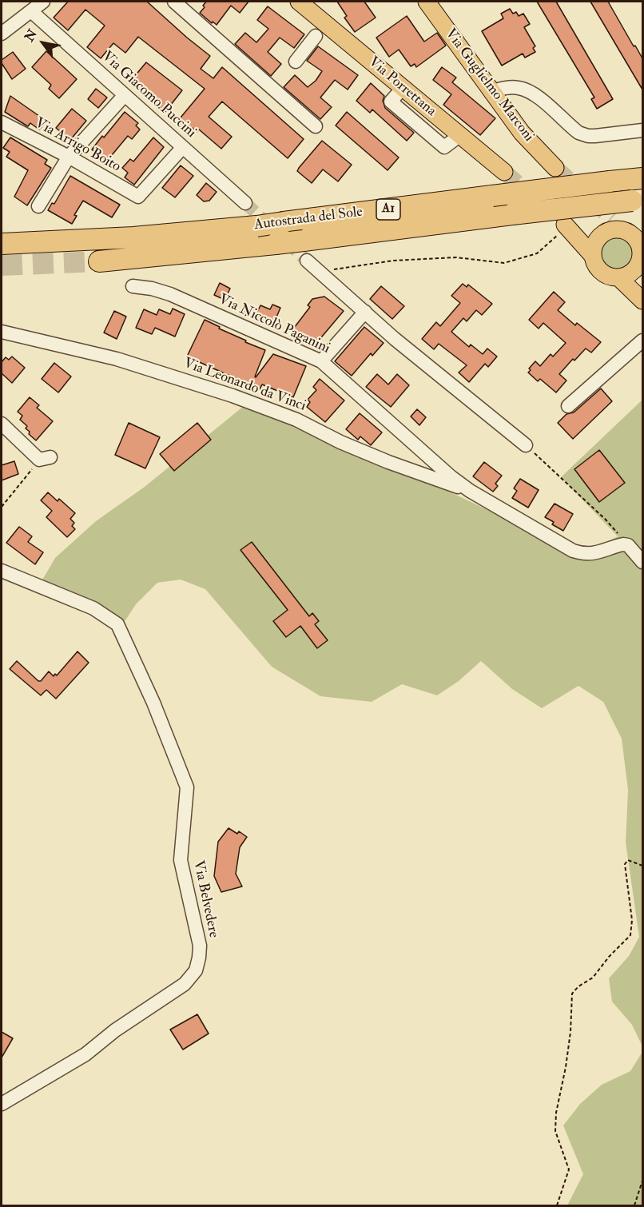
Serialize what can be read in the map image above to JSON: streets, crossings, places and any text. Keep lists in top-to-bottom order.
{
  "streets": {
    "highway": ["A1", "Autostrada del Sole"],
    "main road": ["Via Guglielmo Marconi", "Via Porrettana"],
    "street": [
      "Via Giacomo Puccini",
      "Via Arrigo Boito",
      "Via Niccolò Paganini",
      "Via Leonardo da Vinci",
      "Via Belvedere"
    ]
  },
  "crossings": [
    ["Via Giacomo Puccini", "Via Arrigo Boito"],
    ["Via Niccolò Paganini", "Via Leonardo da Vinci"]
  ],
  "north": "top left"
}
